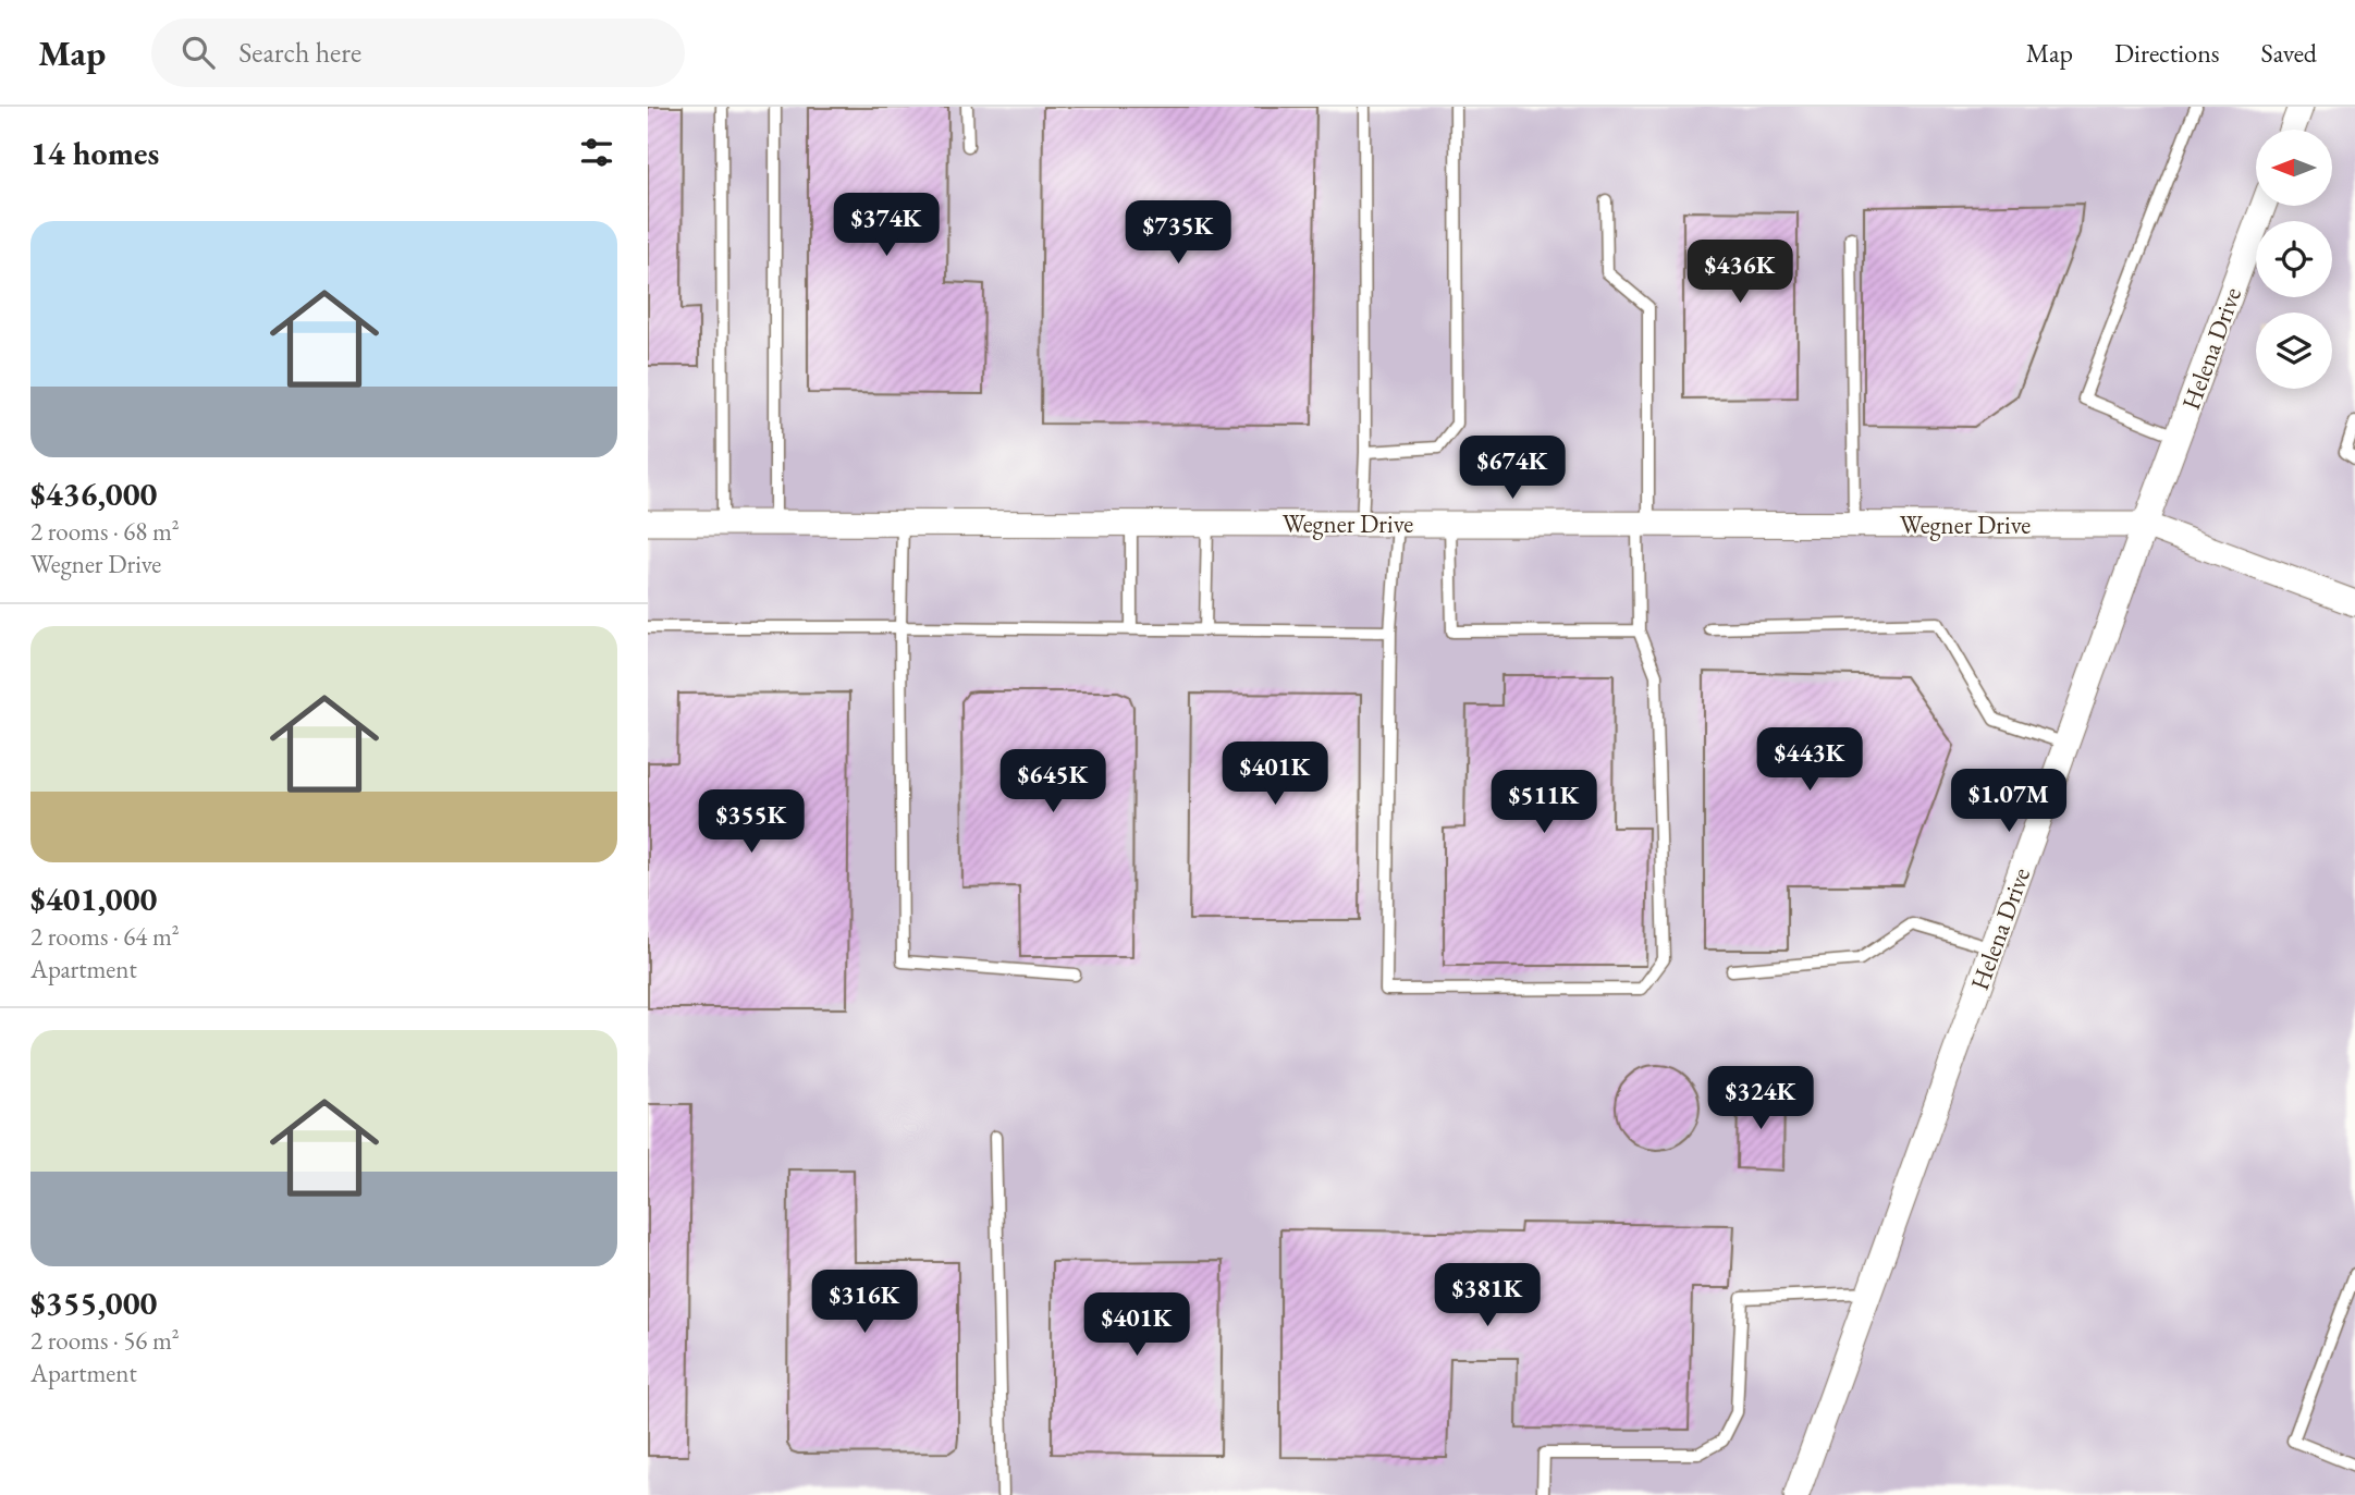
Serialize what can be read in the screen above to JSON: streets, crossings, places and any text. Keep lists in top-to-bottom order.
{
  "streets": {
    "street": ["Helena Drive", "Wegner Drive"]
  },
  "crossings": [
    ["Helena Drive", "Wegner Drive"]
  ],
  "north": "left",
  "page": {
    "header": "Map",
    "search": "Search here",
    "nav": ["Map", "Directions", "Saved"],
    "heading": "14 homes",
    "price": [
      "$374K",
      "$735K",
      "$436K",
      "$674K",
      "$443K",
      "$401K",
      "$645K",
      "$1.07M",
      "$511K",
      "$355K",
      "$324K",
      "$381K",
      "$316K",
      "$401K"
    ],
    "list": [
      {
        "name": "$436,000",
        "note": "2 rooms · 68 m² · Wegner Drive"
      },
      {
        "name": "$401,000",
        "note": "2 rooms · 64 m² · Apartment"
      },
      {
        "name": "$355,000",
        "note": "2 rooms · 56 m² · Apartment"
      }
    ]
  }
}
